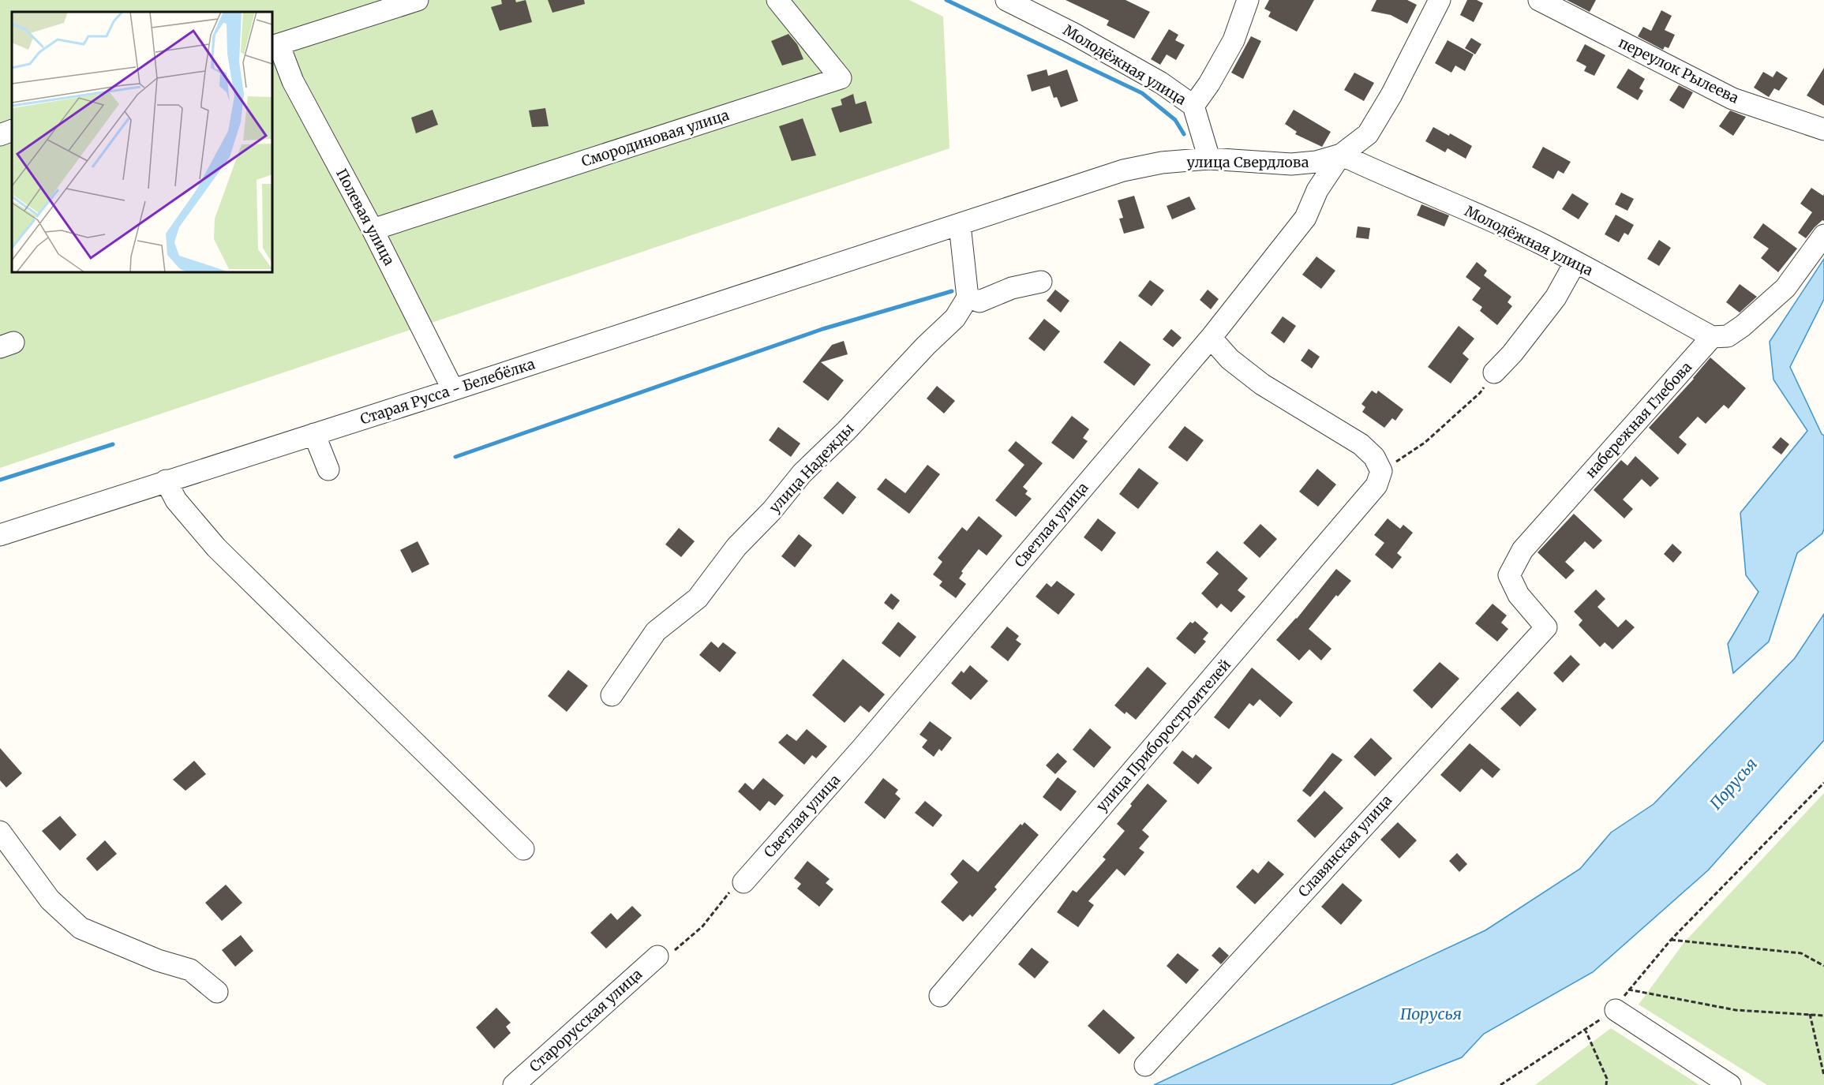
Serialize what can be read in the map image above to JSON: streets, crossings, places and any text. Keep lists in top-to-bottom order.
{
  "streets": {
    "street": [
      "Молодёжная улица",
      "переулок Рылеева",
      "Смородиновая улица",
      "улица Свердлова",
      "Полевая улица",
      "Старая Русса - Белебёлка",
      "набережная Глебова",
      "улица Надежды",
      "Светлая улица",
      "улица Приборостроителей",
      "Славянская улица",
      "Старорусская улица"
    ]
  },
  "crossings": [
    ["Молодёжная улица", "улица Свердлова"],
    ["Молодёжная улица", "набережная Глебова"],
    ["Молодёжная улица", "Светлая улица"],
    ["Смородиновая улица", "Полевая улица"],
    ["улица Свердлова", "Старая Русса - Белебёлка"],
    ["улица Свердлова", "Светлая улица"],
    ["Полевая улица", "Старая Русса - Белебёлка"],
    ["набережная Глебова", "Славянская улица"]
  ],
  "water": ["Порусья"]
}
